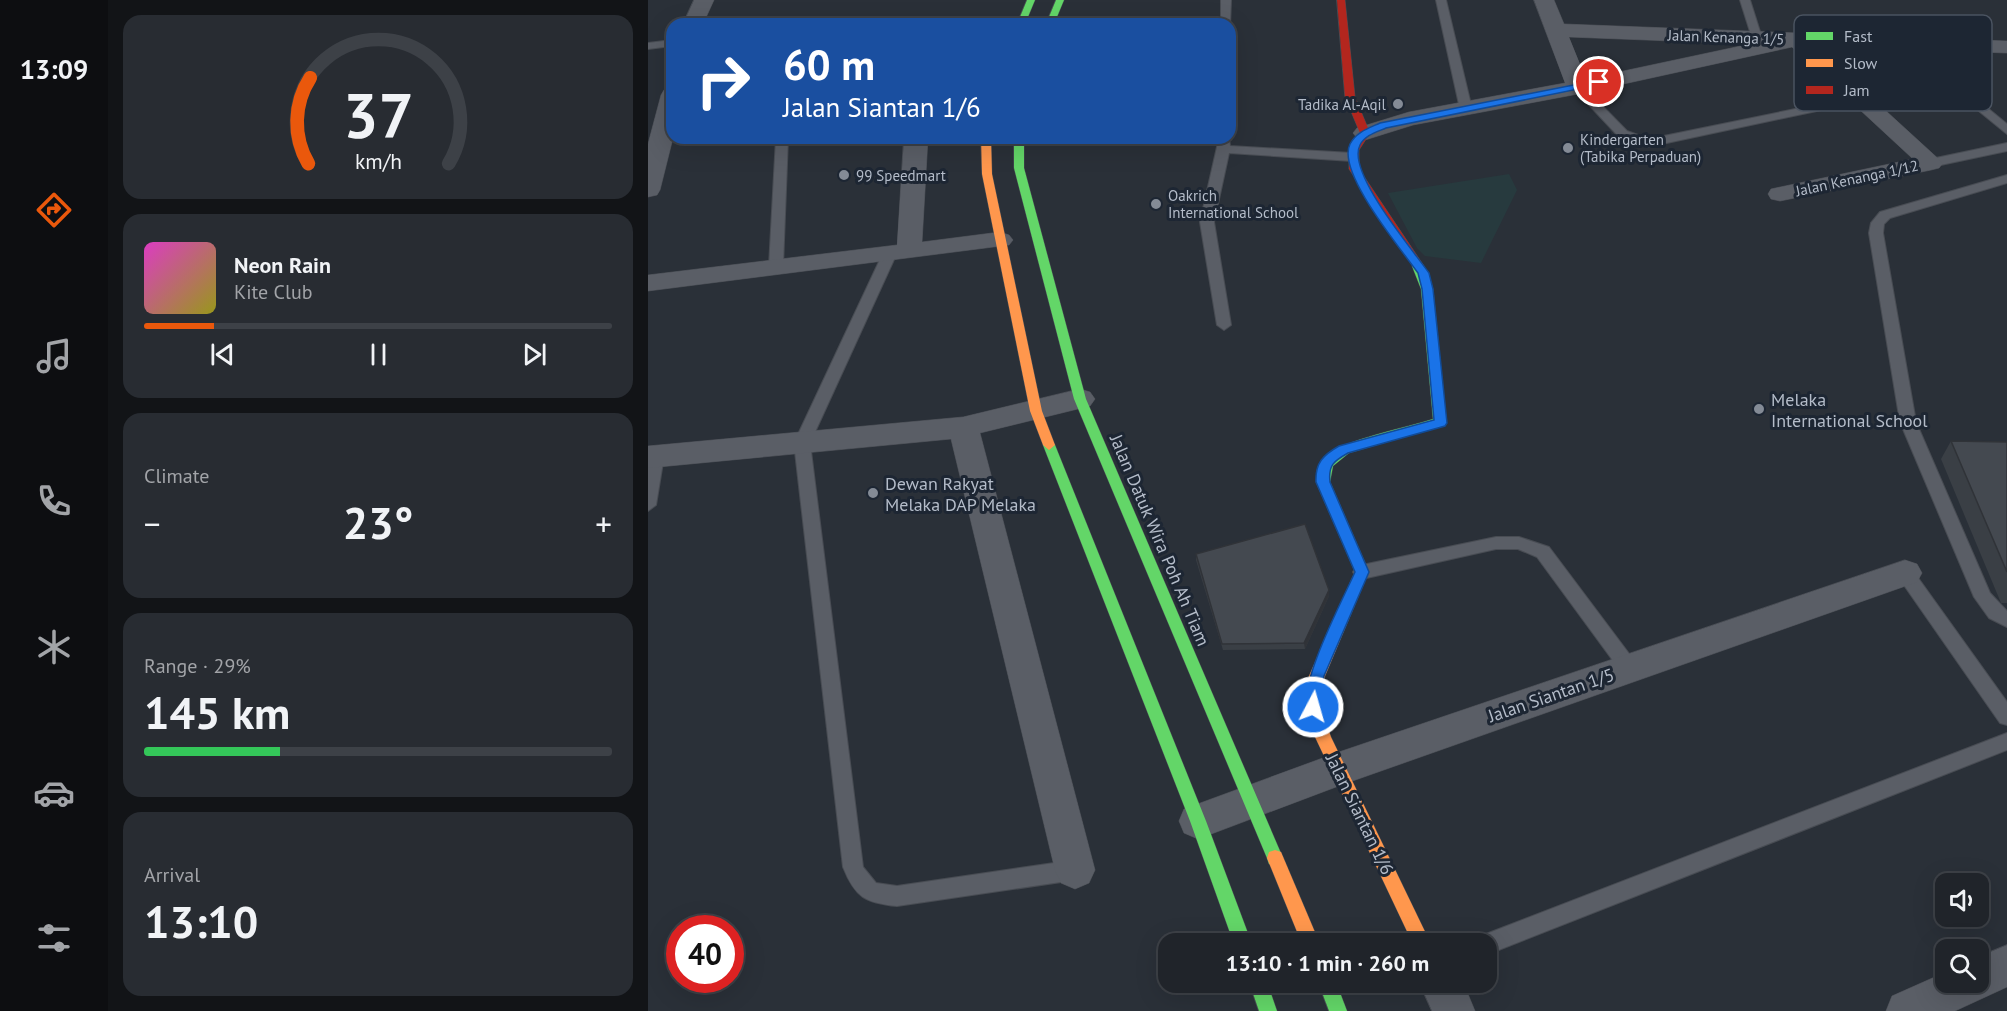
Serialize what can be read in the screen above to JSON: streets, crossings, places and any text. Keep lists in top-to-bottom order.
{
  "streets": {
    "street": [
      "Jalan Kenanga 1/5",
      "Jalan Kenanga 1/12",
      "Jalan Datuk Wira Poh Ah Tiam",
      "Jalan Siantan 1/5",
      "Jalan Siantan 1/6"
    ]
  },
  "crossings": [
    ["Jalan Datuk Wira Poh Ah Tiam", "Jalan Siantan 1/5"],
    ["Jalan Siantan 1/5", "Jalan Siantan 1/6"]
  ],
  "places": [
    "Tadika Al-Aqil",
    "Kindergarten (Tabika Perpaduan)",
    "99 Speedmart",
    "Oakrich International School",
    "Melaka International School",
    "Dewan Rakyat Melaka DAP Melaka"
  ],
  "legend": ["Fast", "Slow", "Jam"],
  "page": {
    "tabs": "13:09",
    "turn": ["60 m", "Jalan Siantan 1/6"],
    "song": ["Neon Rain", "Kite Club"],
    "tile": [
      "Climate",
      ["Range · 29%", "145 km"],
      ["Arrival", "13:10"]
    ],
    "heat": ["−", "23°", "+"],
    "limit": "40",
    "trip": "13:10 · 1 min · 260 m",
    "gauge": ["37", "km/h"]
  }
}
